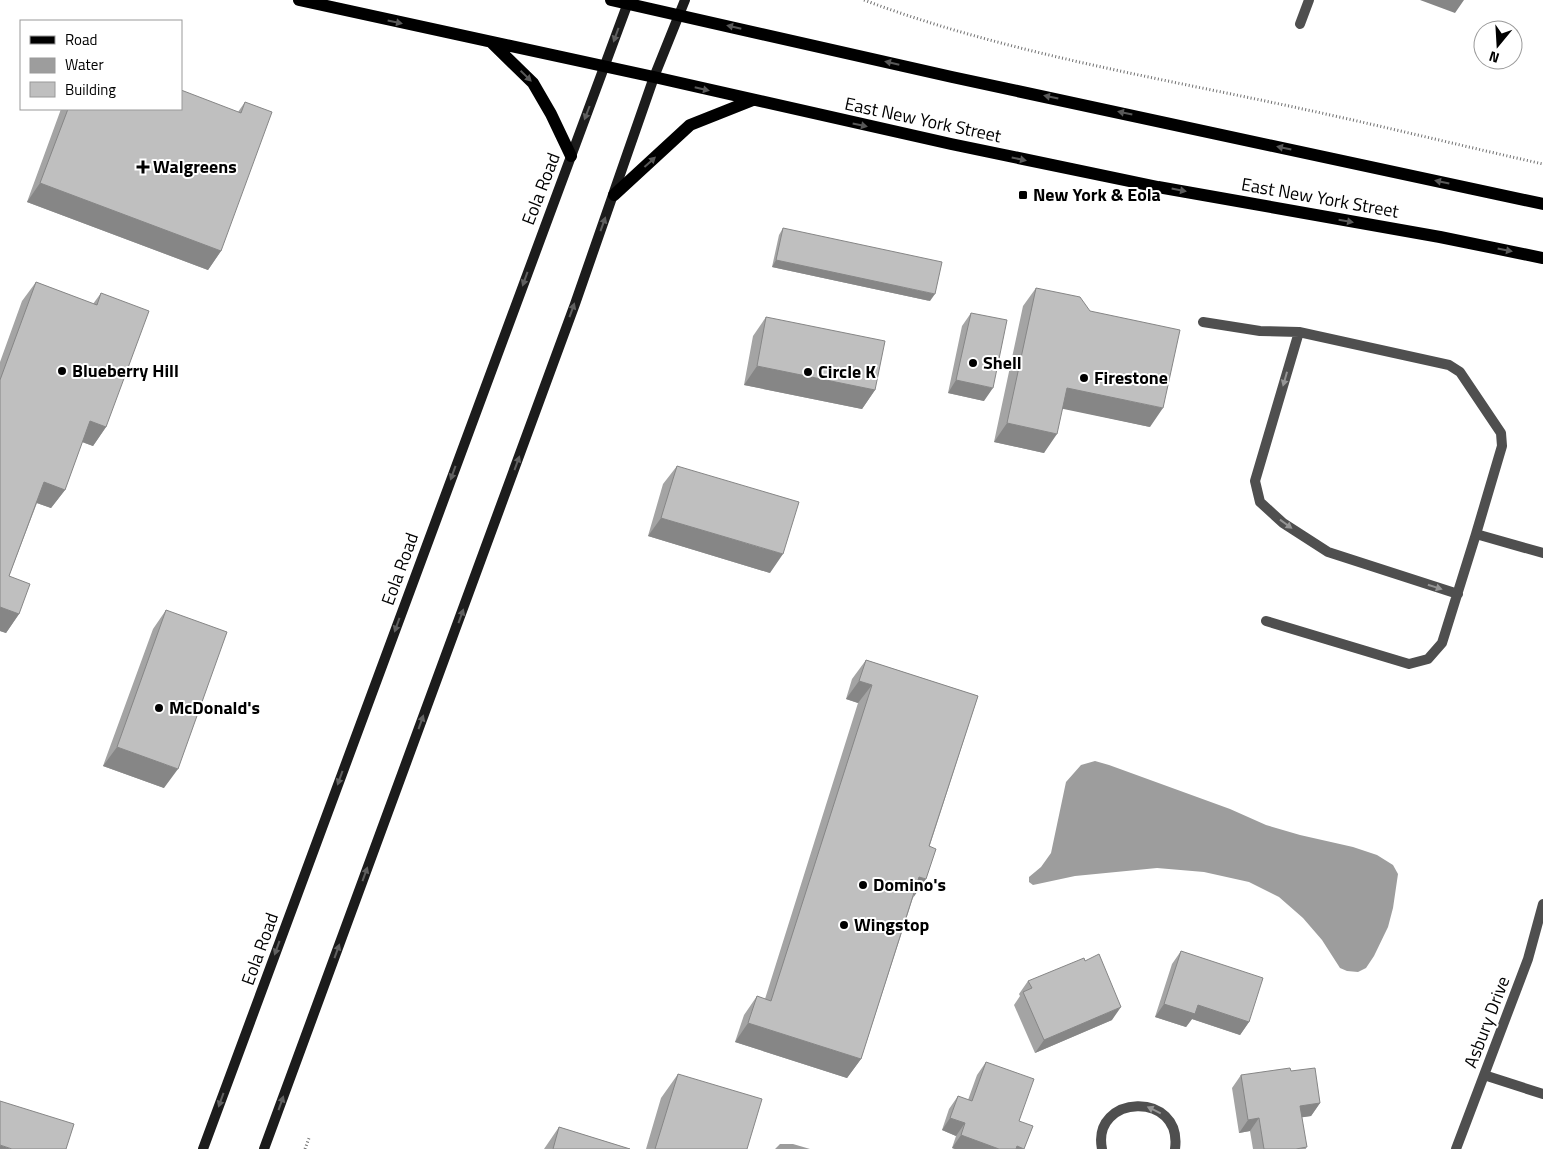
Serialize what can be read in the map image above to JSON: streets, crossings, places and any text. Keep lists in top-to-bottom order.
{
  "streets": {
    "main road": ["East New York Street", "Eola Road"],
    "street": ["Asbury Drive"]
  },
  "crossings": [
    ["East New York Street", "Eola Road"]
  ],
  "places": {
    "health": ["Walgreens"],
    "transit": ["New York & Eola"],
    "other": [
      "Shell",
      "Blueberry Hill",
      "Circle K",
      "Firestone",
      "McDonald's",
      "Domino's",
      "Wingstop"
    ]
  },
  "legend": ["Road", "Water", "Building"],
  "north": "bottom"
}
